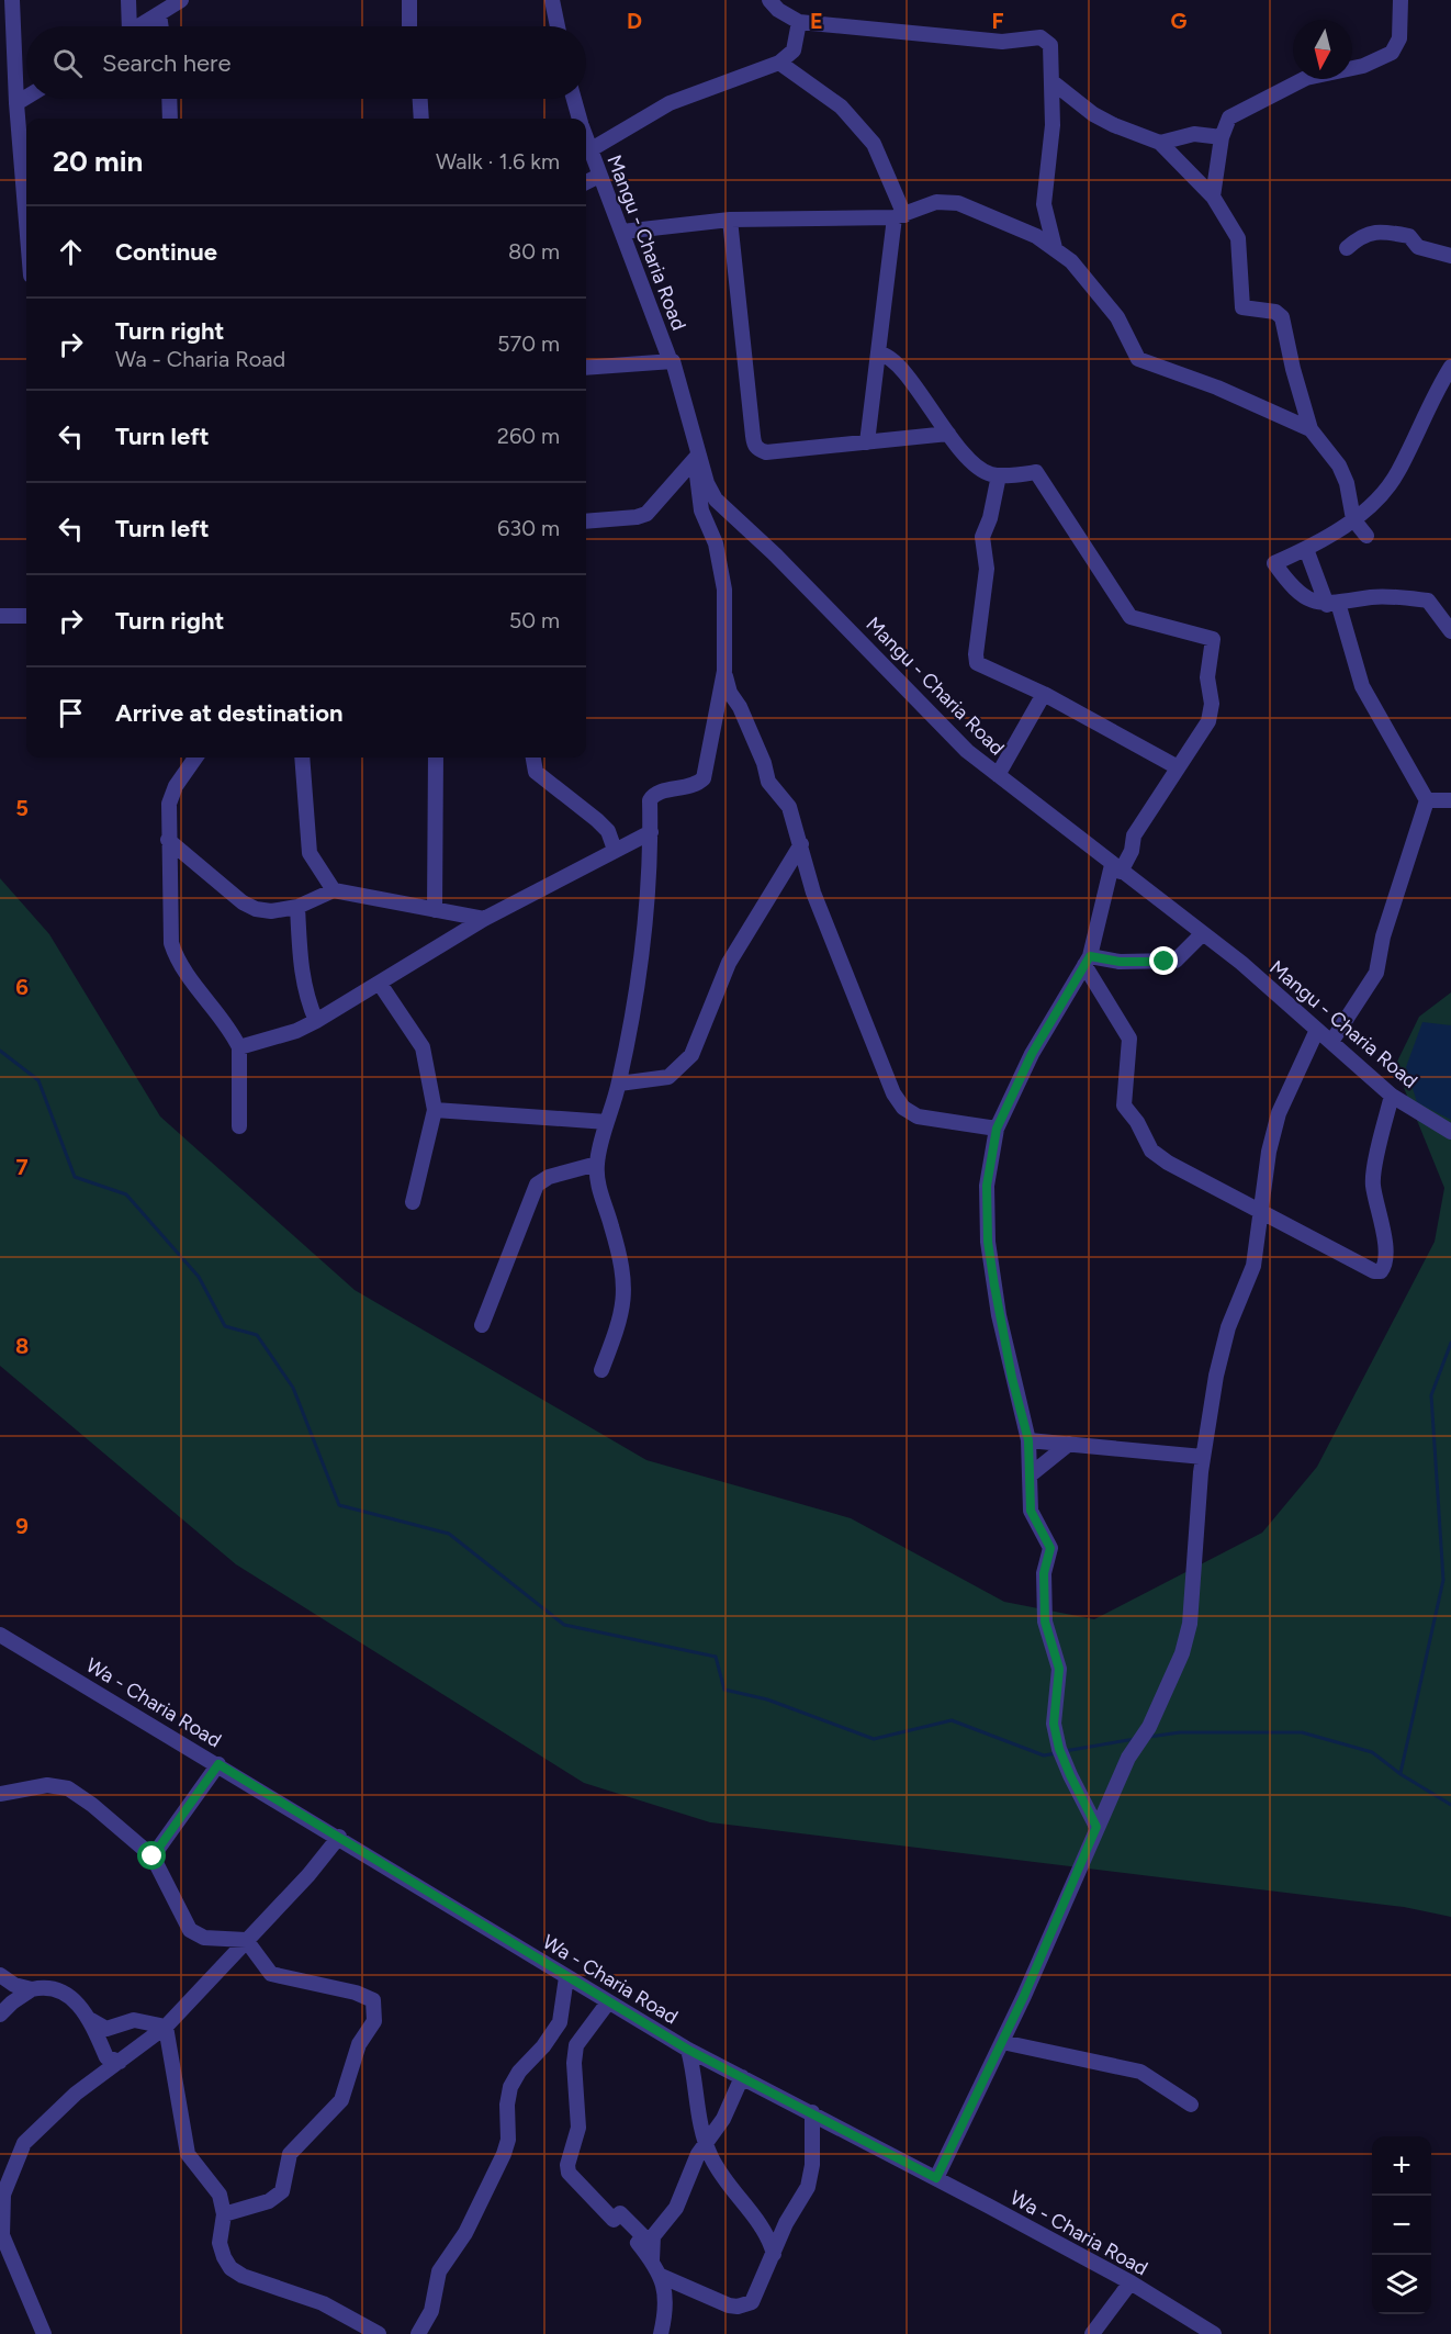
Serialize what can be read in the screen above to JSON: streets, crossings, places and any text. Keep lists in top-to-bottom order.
{
  "streets": {
    "street": ["Mangu - Charia Road", "Wa - Charia Road"]
  },
  "north": "bottom",
  "page": {
    "search": "Search here",
    "heading": ["20 min", "Walk · 1.6 km"],
    "list": [
      ["Continue", "80 m"],
      ["Turn right", "Wa - Charia Road", "570 m"],
      ["Turn left", "260 m"],
      ["Turn left", "630 m"],
      ["Turn right", "50 m"],
      "Arrive at destination"
    ],
    "map_buttons": ["+", "−"]
  },
  "grid": {
    "columns": [
      "D",
      "E",
      "F",
      "G"
    ],
    "rows": [
      "5",
      "6",
      "7",
      "8",
      "9"
    ]
  }
}
